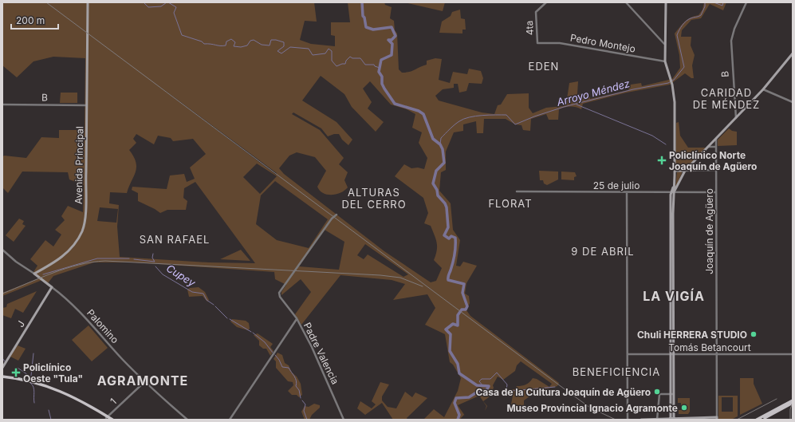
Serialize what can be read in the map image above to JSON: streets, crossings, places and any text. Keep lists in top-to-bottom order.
{
  "streets": {
    "main road": ["Avenida Principal", "J", "Palomino"],
    "street": [
      "4ta",
      "Pedro Montejo",
      "B",
      "25 de julio",
      "Joaquín de Agüero",
      "Tomás Betancourt",
      "Padre Valencia",
      "1"
    ]
  },
  "crossings": [
    ["4ta", "Pedro Montejo"],
    ["B", "Avenida Principal"],
    ["Avenida Principal", "Palomino"],
    ["25 de julio", "Joaquín de Agüero"],
    ["Joaquín de Agüero", "Tomás Betancourt"],
    ["J", "Palomino"],
    ["Palomino", "1"]
  ],
  "districts": [
    "EDEN",
    "CARIDAD DE MÉNDEZ",
    "ALTURAS DEL CERRO",
    "FLORAT",
    "SAN RAFAEL",
    "9 DE ABRIL",
    "LA VIGÍA",
    "BENEFICIENCIA",
    "AGRAMONTE"
  ],
  "water": ["Arroyo Méndez", "Cupey"],
  "places": {
    "health": ["Policlínico Norte Joaquín de Agüero", "Policlínico Oeste \"Tula\""],
    "other": ["Chuli HERRERA STUDIO", "Casa de la Cultura Joaquín de Agüero", "Museo Provincial Ignacio Agramonte"]
  },
  "scale_bar": "200 m"
}
